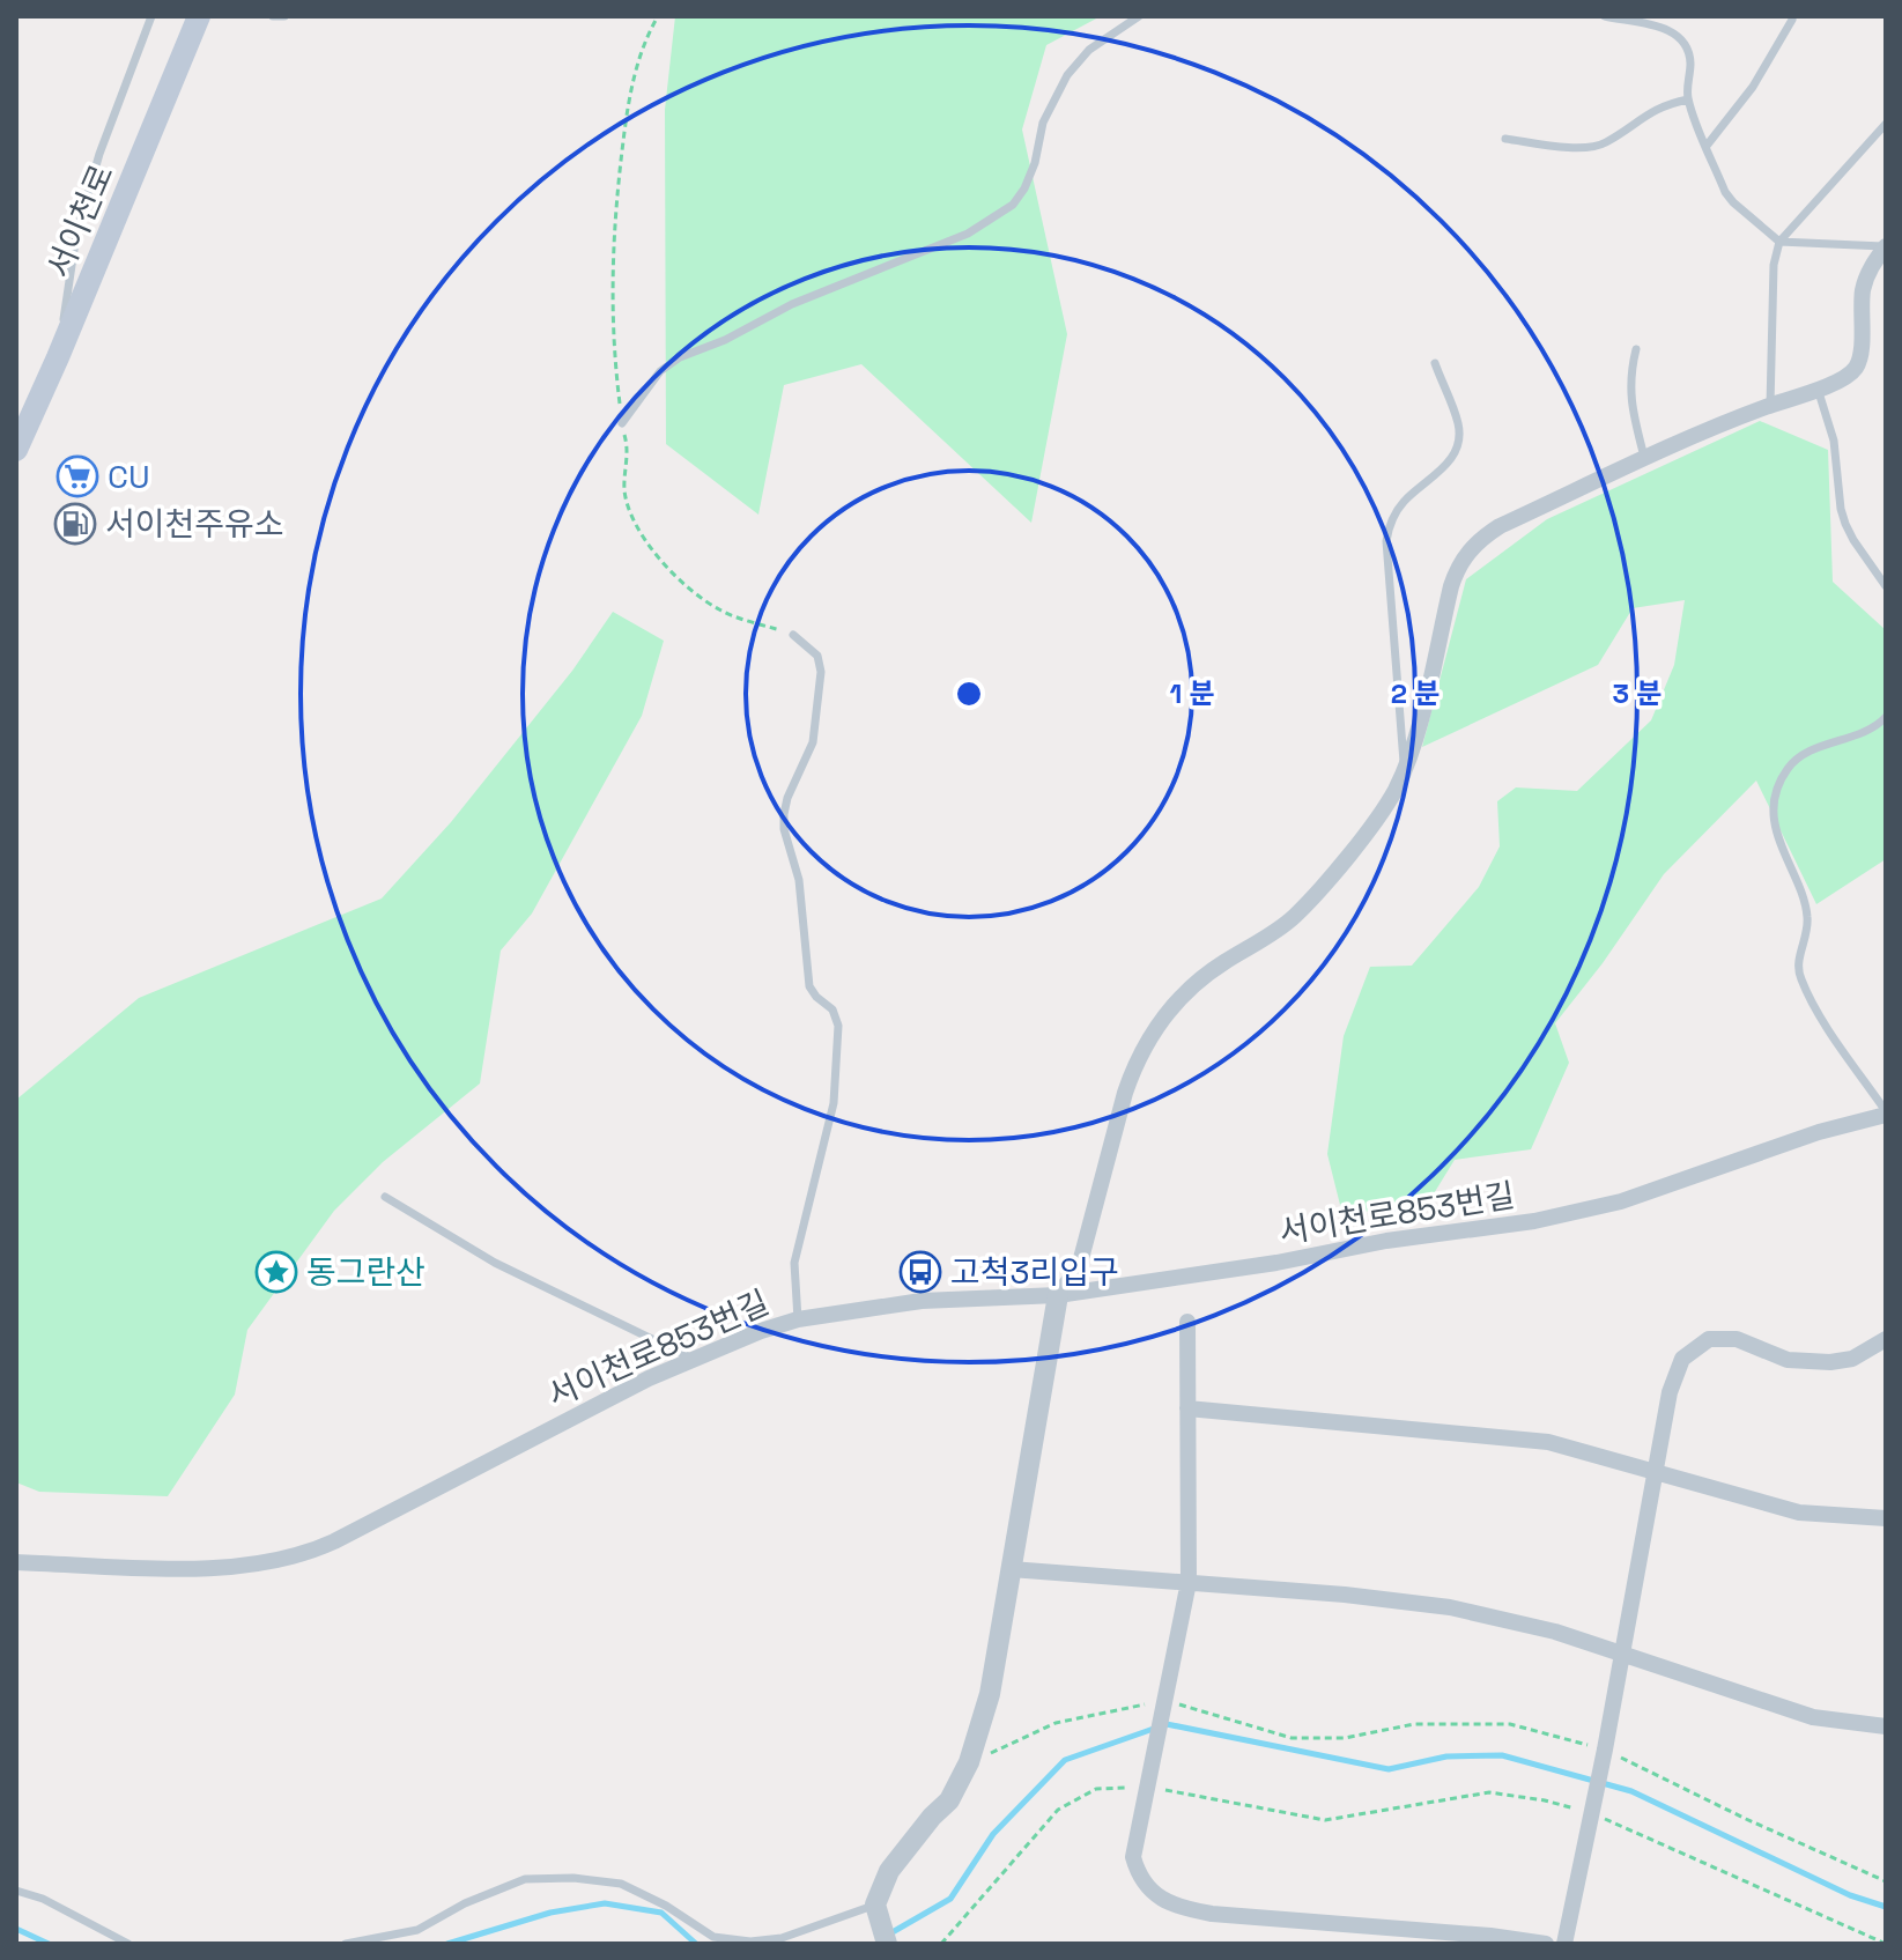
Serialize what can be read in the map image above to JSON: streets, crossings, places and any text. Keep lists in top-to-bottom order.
{
  "streets": {
    "main road": ["서이천로"],
    "street": ["서이천로853번길"]
  },
  "places": {
    "supermarket": ["CU"],
    "fuel station": ["서이천주유소"],
    "place": ["동그란산"],
    "bus stop": ["고척3리입구"]
  },
  "rings": ["1 분", "2 분", "3 분"]
}
